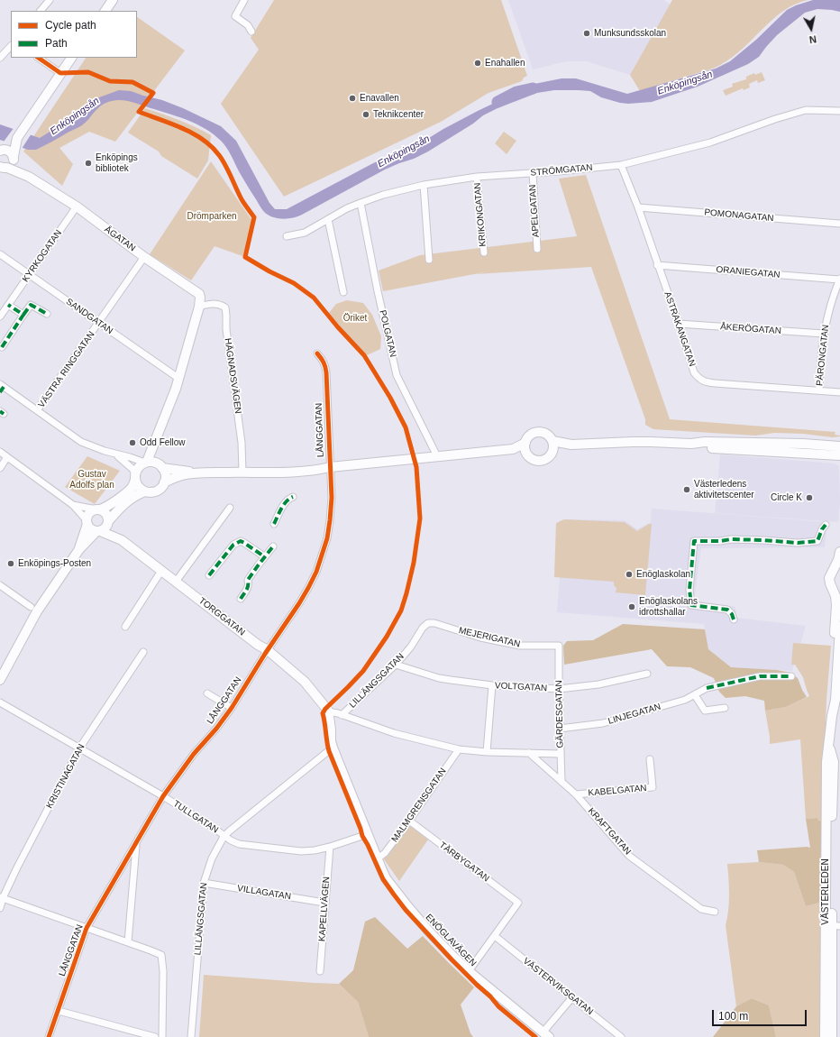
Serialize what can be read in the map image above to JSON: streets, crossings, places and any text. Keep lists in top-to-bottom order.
{
  "streets": {
    "street": [
      "STRÖMGATAN",
      "APELGATAN",
      "KRIKONGATAN",
      "POMONAGATAN",
      "ÅGATAN",
      "KYRKOGATAN",
      "ORANIEGATAN",
      "SANDGATAN",
      "ASTRAKANGATAN",
      "ÅKERÖGATAN",
      "POLGATAN",
      "PÄRONGATAN",
      "VÄSTRA RINGGATAN",
      "HÄGNADSVÄGEN",
      "LÅNGGATAN",
      "TORGGATAN",
      "MEJERIGATAN",
      "LILLÄNGSGATAN",
      "VOLTGATAN",
      "GÄRDESGATAN",
      "LINJEGATAN",
      "KRISTINAGATAN",
      "KABELGATAN",
      "MALMGRENSGATAN",
      "TULLGATAN",
      "KRAFTGATAN",
      "TÄRBYGATAN",
      "VÄSTERLEDEN",
      "VILLAGATAN",
      "KAPELLVÄGEN",
      "ENÖGLAVÄGEN",
      "VÄSTERVIKSGATAN"
    ]
  },
  "crossings": [
    ["STRÖMGATAN", "APELGATAN"],
    ["STRÖMGATAN", "KRIKONGATAN"],
    ["STRÖMGATAN", "ASTRAKANGATAN"],
    ["STRÖMGATAN", "POLGATAN"],
    ["POMONAGATAN", "ASTRAKANGATAN"],
    ["ÅGATAN", "KYRKOGATAN"],
    ["ÅGATAN", "VÄSTRA RINGGATAN"],
    ["ÅGATAN", "HÄGNADSVÄGEN"],
    ["KYRKOGATAN", "SANDGATAN"],
    ["ORANIEGATAN", "ASTRAKANGATAN"],
    ["ORANIEGATAN", "PÄRONGATAN"],
    ["SANDGATAN", "VÄSTRA RINGGATAN"],
    ["ASTRAKANGATAN", "ÅKERÖGATAN"],
    ["ASTRAKANGATAN", "PÄRONGATAN"],
    ["ÅKERÖGATAN", "PÄRONGATAN"],
    ["LÅNGGATAN", "TORGGATAN"],
    ["LÅNGGATAN", "TULLGATAN"],
    ["TORGGATAN", "ENÖGLAVÄGEN"],
    ["MEJERIGATAN", "LILLÄNGSGATAN"],
    ["MEJERIGATAN", "GÄRDESGATAN"],
    ["LILLÄNGSGATAN", "VOLTGATAN"],
    ["LILLÄNGSGATAN", "TULLGATAN"],
    ["LILLÄNGSGATAN", "VILLAGATAN"],
    ["LILLÄNGSGATAN", "ENÖGLAVÄGEN"],
    ["VOLTGATAN", "GÄRDESGATAN"],
    ["GÄRDESGATAN", "LINJEGATAN"],
    ["GÄRDESGATAN", "KRAFTGATAN"],
    ["KRISTINAGATAN", "TULLGATAN"],
    ["KABELGATAN", "KRAFTGATAN"],
    ["MALMGRENSGATAN", "TÄRBYGATAN"],
    ["MALMGRENSGATAN", "ENÖGLAVÄGEN"],
    ["TULLGATAN", "KAPELLVÄGEN"],
    ["TULLGATAN", "ENÖGLAVÄGEN"],
    ["TÄRBYGATAN", "VÄSTERVIKSGATAN"],
    ["VILLAGATAN", "KAPELLVÄGEN"]
  ],
  "water": ["Enköpingsån"],
  "parks": ["Drömparken", "Öriket", "Gustav Adolfs plan"],
  "places": [
    "Munksundsskolan",
    "Enahallen",
    "Enavallen",
    "Teknikcenter",
    "Enköpings bibliotek",
    "Odd Fellow",
    "Västerledens aktivitetscenter",
    "Circle K",
    "Enköpings-Posten",
    "Enöglaskolan",
    "Enöglaskolans idrottshallar"
  ],
  "legend": ["Cycle path", "Path"],
  "scale_bar": "100 m",
  "north": "bottom"
}
